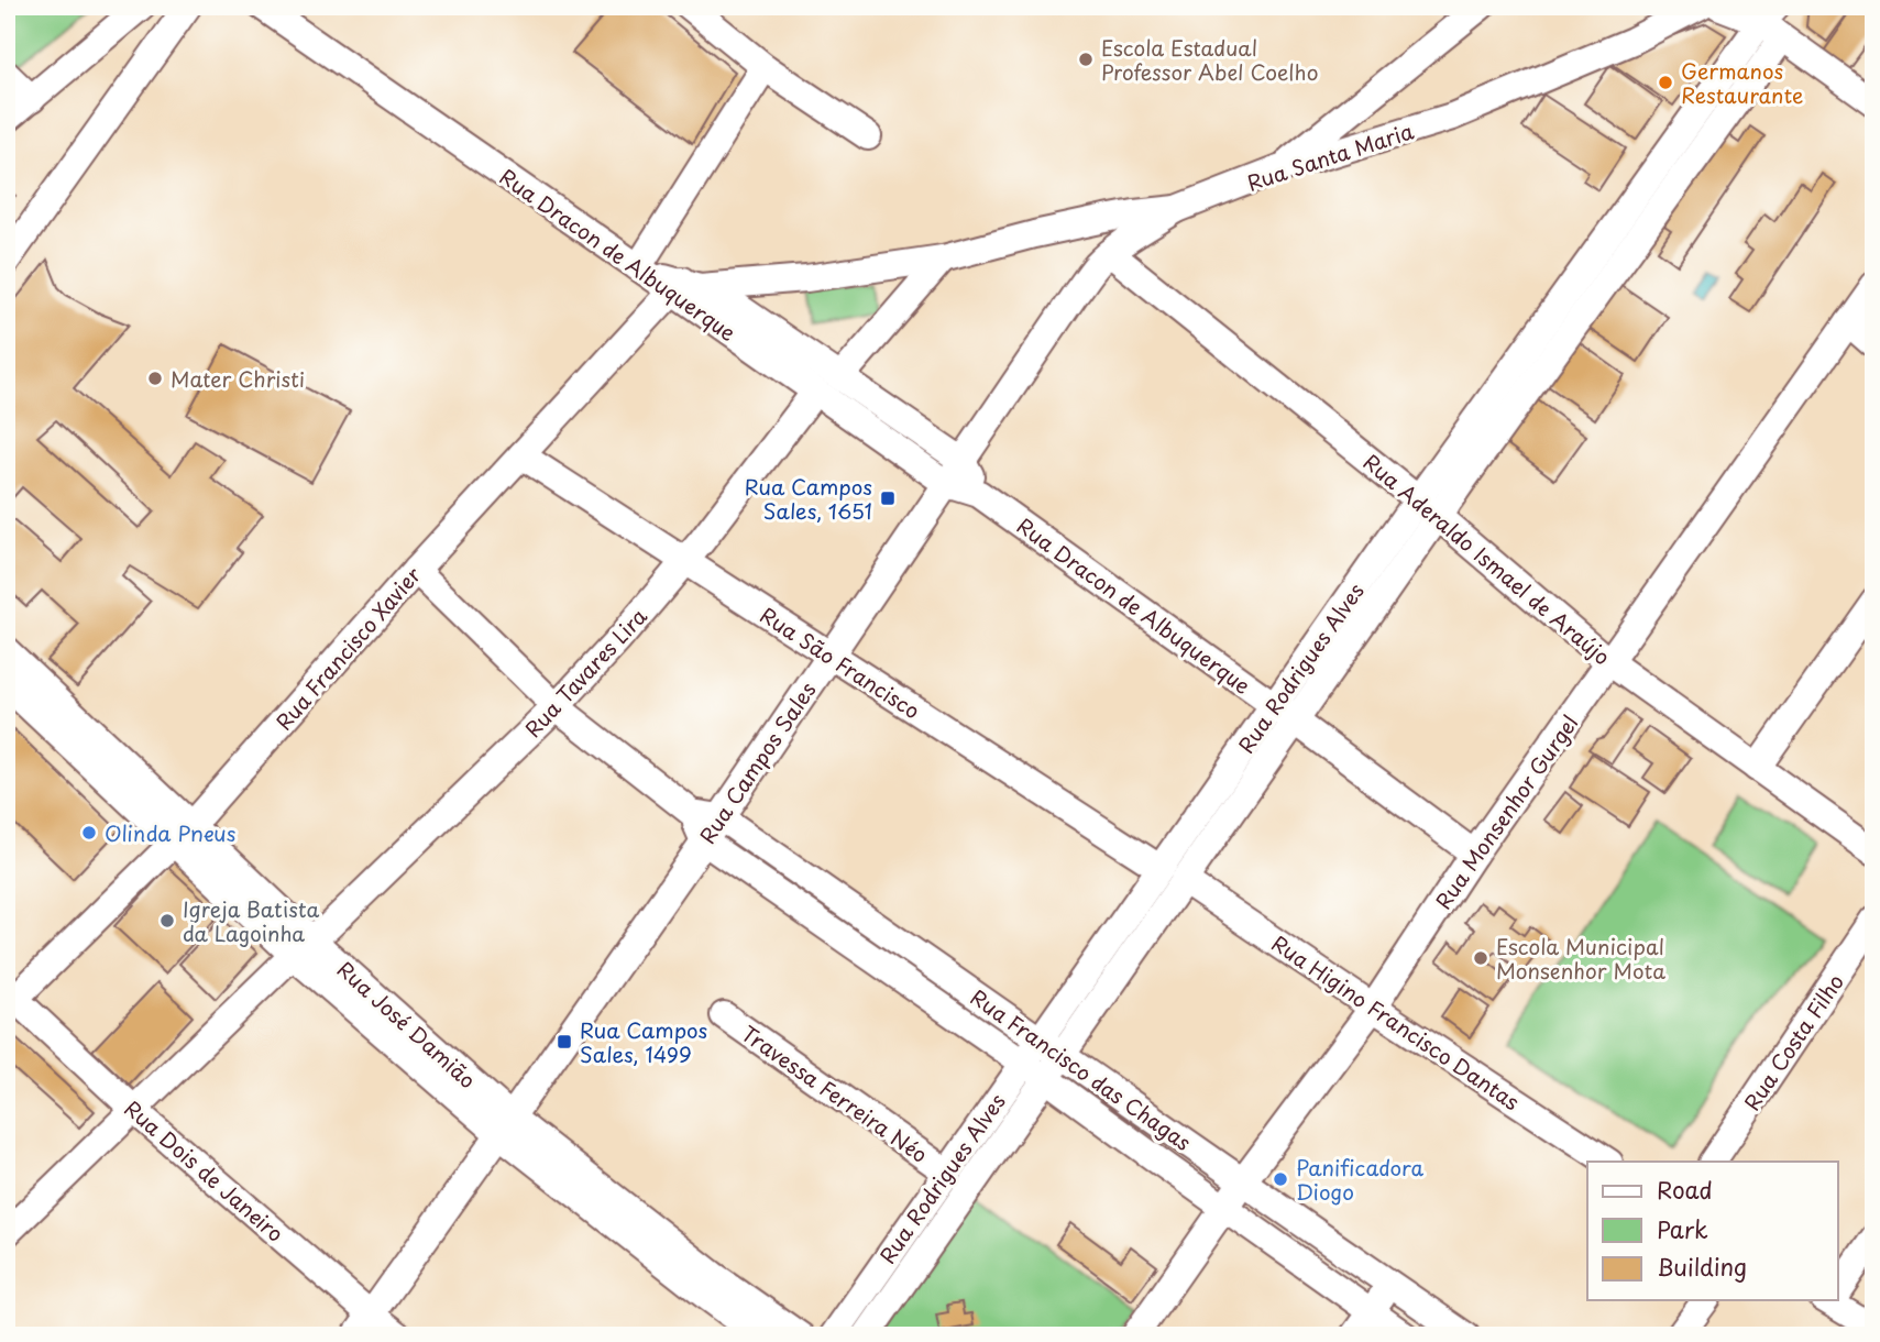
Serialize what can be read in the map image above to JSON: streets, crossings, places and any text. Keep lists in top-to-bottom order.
{
  "streets": {
    "street": [
      "Rua Santa Maria",
      "Rua Dracon de Albuquerque",
      "Rua Aderaldo Ismael de Araújo",
      "Rua Francisco Xavier",
      "Rua São Francisco",
      "Rua Rodrigues Alves",
      "Rua Tavares Lira",
      "Rua Campos Sales",
      "Rua Monsenhor Gurgel",
      "Rua Higino Francisco Dantas",
      "Rua José Damião",
      "Rua Costa Filho",
      "Rua Francisco das Chagas",
      "Travessa Ferreira Néo",
      "Rua Dois de Janeiro"
    ]
  },
  "crossings": [
    ["Rua Santa Maria", "Rua Dracon de Albuquerque"],
    ["Rua Santa Maria", "Rua Francisco Xavier"],
    ["Rua Santa Maria", "Rua Campos Sales"],
    ["Rua Dracon de Albuquerque", "Rua Francisco Xavier"],
    ["Rua Dracon de Albuquerque", "Rua Rodrigues Alves"],
    ["Rua Dracon de Albuquerque", "Rua Tavares Lira"],
    ["Rua Dracon de Albuquerque", "Rua Campos Sales"],
    ["Rua Dracon de Albuquerque", "Rua Monsenhor Gurgel"],
    ["Rua Aderaldo Ismael de Araújo", "Rua Rodrigues Alves"],
    ["Rua Aderaldo Ismael de Araújo", "Rua Campos Sales"],
    ["Rua Aderaldo Ismael de Araújo", "Rua Monsenhor Gurgel"],
    ["Rua Francisco Xavier", "Rua São Francisco"],
    ["Rua Francisco Xavier", "Rua José Damião"],
    ["Rua Francisco Xavier", "Rua Francisco das Chagas"],
    ["Rua Francisco Xavier", "Rua Dois de Janeiro"],
    ["Rua São Francisco", "Rua Rodrigues Alves"],
    ["Rua São Francisco", "Rua Tavares Lira"],
    ["Rua São Francisco", "Rua Campos Sales"],
    ["Rua São Francisco", "Rua Higino Francisco Dantas"],
    ["Rua Rodrigues Alves", "Rua Higino Francisco Dantas"],
    ["Rua Rodrigues Alves", "Rua Francisco das Chagas"],
    ["Rua Rodrigues Alves", "Travessa Ferreira Néo"],
    ["Rua Tavares Lira", "Rua José Damião"],
    ["Rua Tavares Lira", "Rua Francisco das Chagas"],
    ["Rua Tavares Lira", "Rua Dois de Janeiro"],
    ["Rua Campos Sales", "Rua José Damião"],
    ["Rua Campos Sales", "Rua Francisco das Chagas"],
    ["Rua Campos Sales", "Rua Dois de Janeiro"],
    ["Rua Monsenhor Gurgel", "Rua Higino Francisco Dantas"],
    ["Rua Monsenhor Gurgel", "Rua Francisco das Chagas"]
  ],
  "places": {
    "other": [
      "Escola Estadual Professor Abel Coelho",
      "Germanos Restaurante",
      "Mater Christi",
      "Olinda Pneus",
      "Igreja Batista da Lagoinha",
      "Escola Municipal Monsenhor Mota",
      "Panificadora Diogo"
    ],
    "transit": ["Rua Campos Sales, 1651", "Rua Campos Sales, 1499"]
  },
  "legend": ["Road", "Park", "Building"]
}
